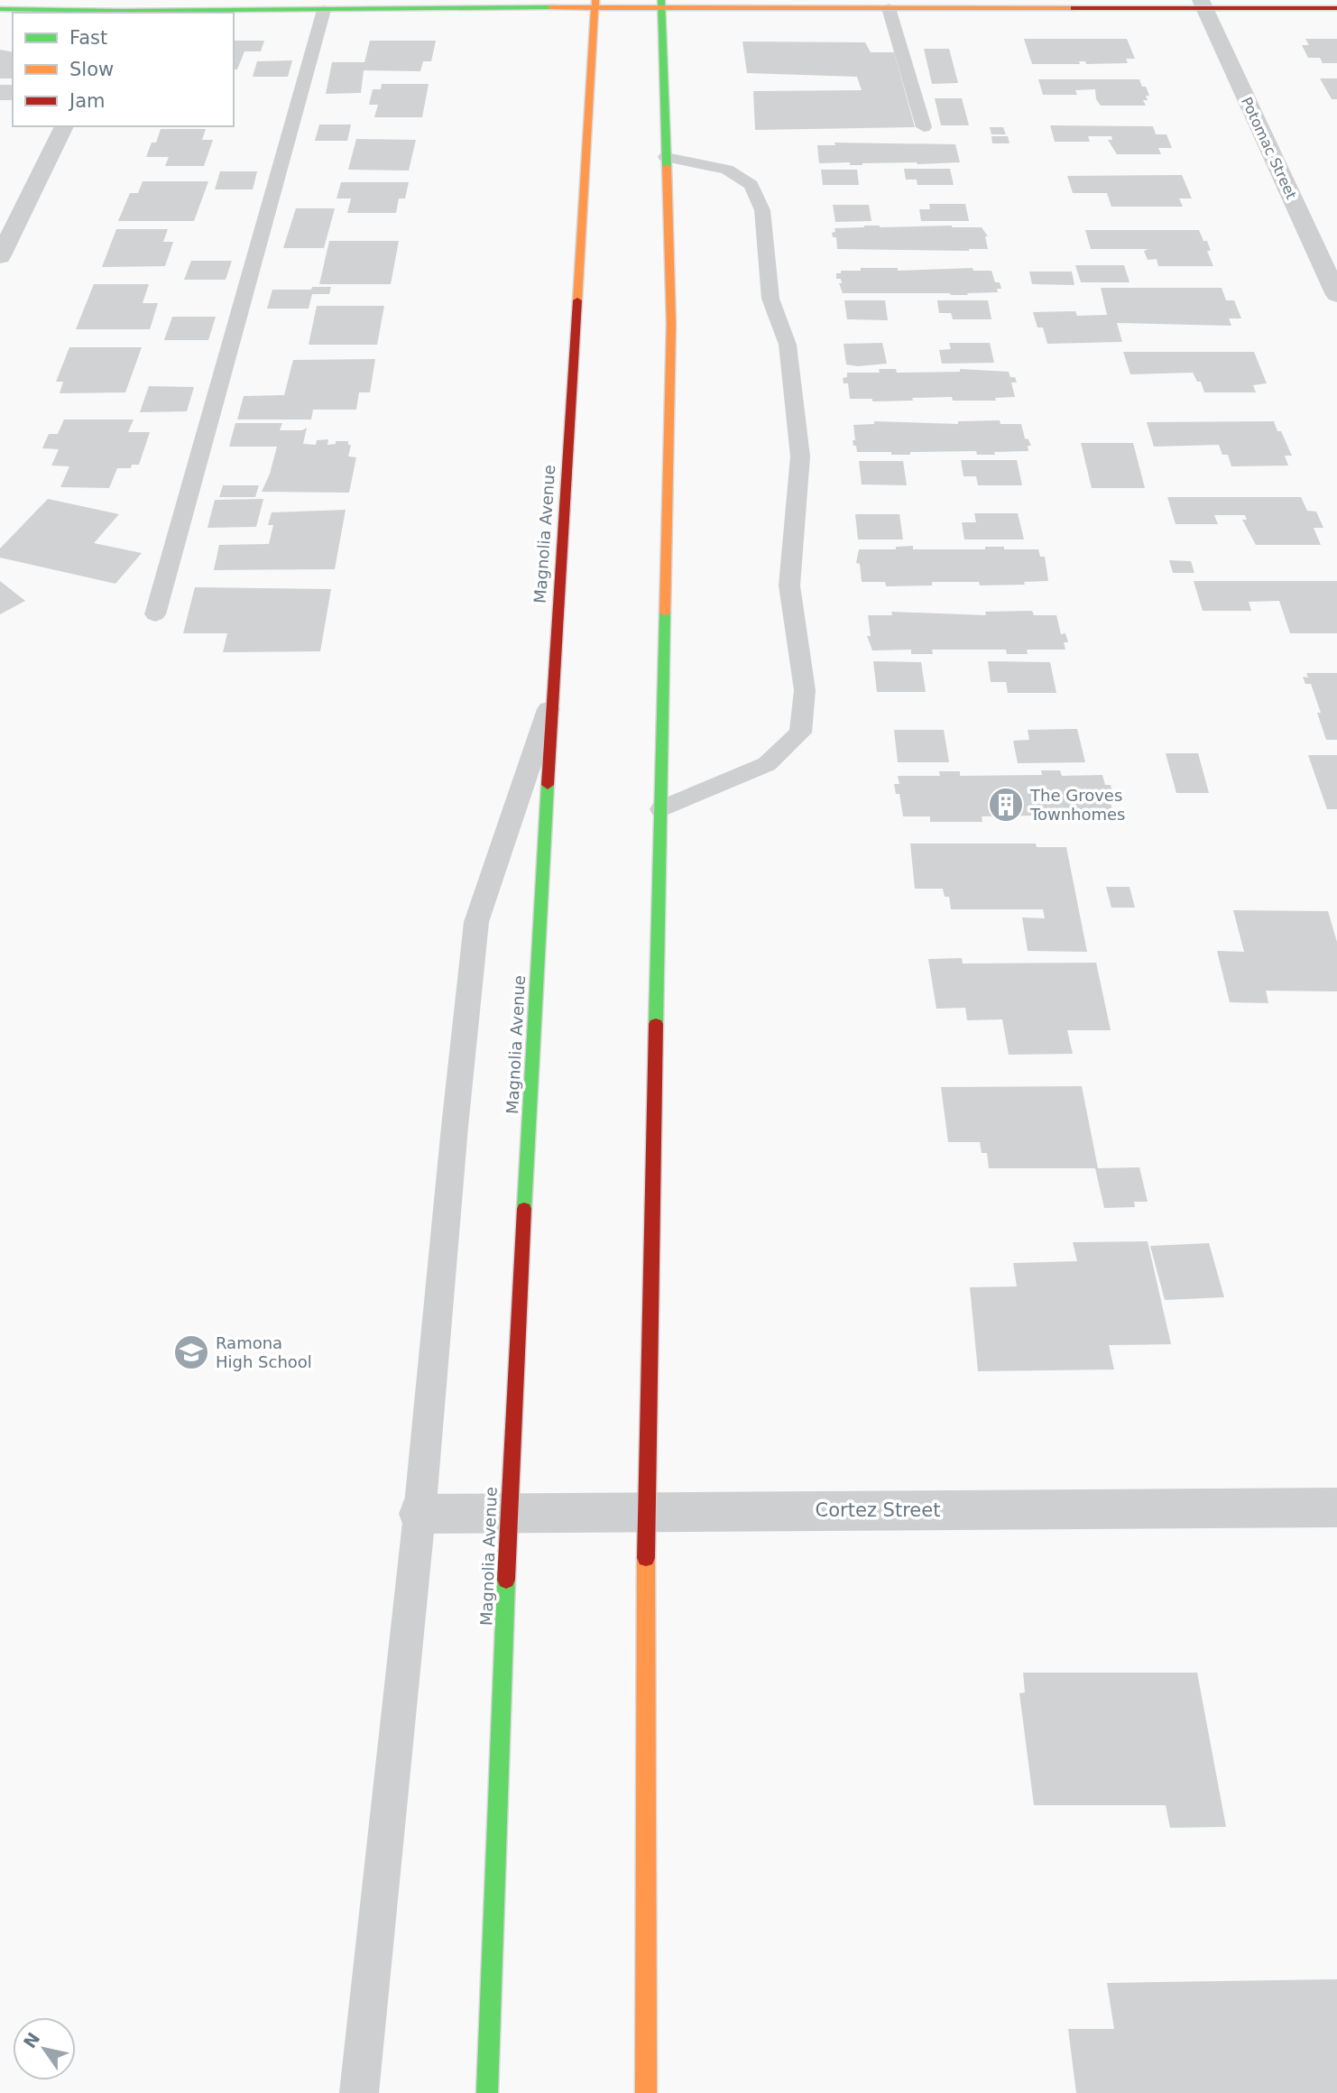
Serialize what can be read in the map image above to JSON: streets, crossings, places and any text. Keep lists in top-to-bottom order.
{
  "streets": {
    "main road": ["Magnolia Avenue"],
    "street": ["Potomac Street", "Cortez Street"]
  },
  "crossings": [
    ["Magnolia Avenue", "Cortez Street"]
  ],
  "places": {
    "building": ["The Groves Townhomes"],
    "school or university": ["Ramona High School"]
  },
  "legend": ["Fast", "Slow", "Jam"],
  "north": "top left"
}
